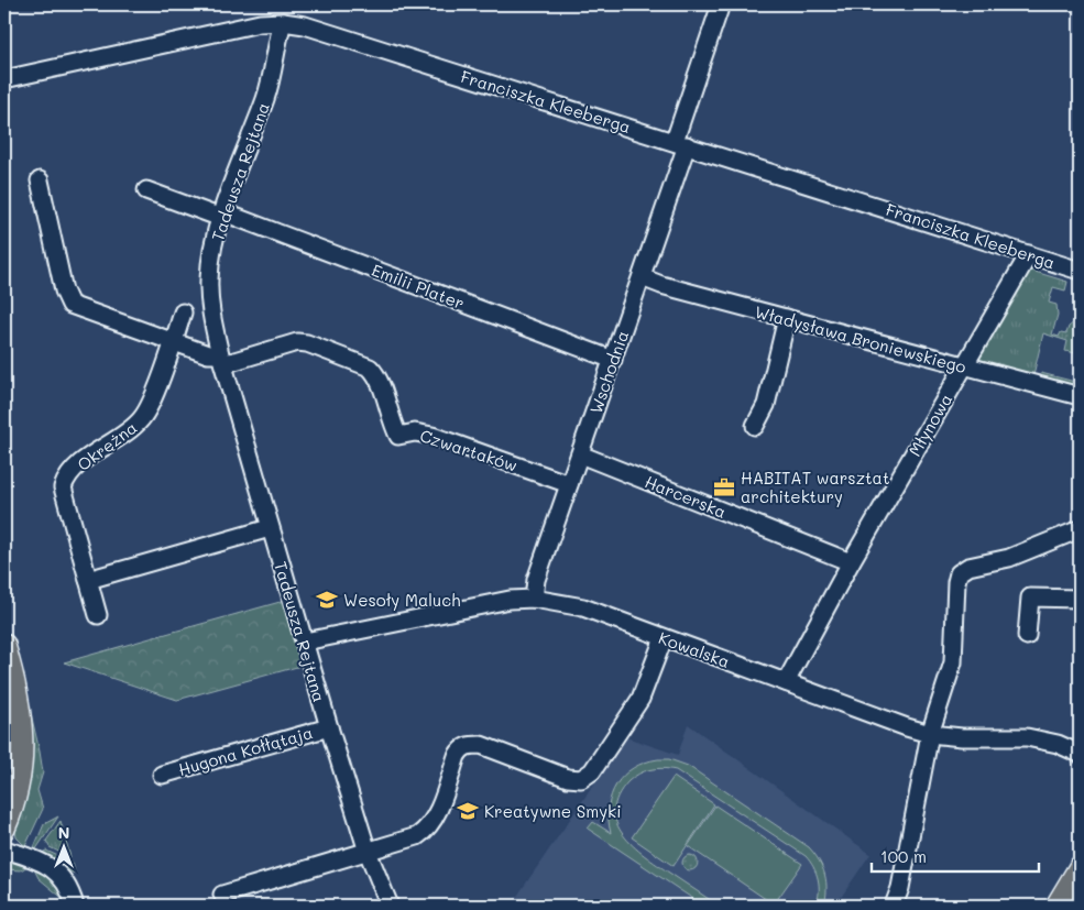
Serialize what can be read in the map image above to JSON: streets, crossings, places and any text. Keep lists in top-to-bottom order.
{
  "streets": {
    "street": [
      "Franciszka Kleeberga",
      "Tadeusza Rejtana",
      "Emilii Plater",
      "Władysława Broniewskiego",
      "Wschodnia",
      "Młynowa",
      "Okrężna",
      "Czwartaków",
      "Harcerska",
      "Kowalska",
      "Hugona Kołłątaja"
    ]
  },
  "crossings": [
    ["Franciszka Kleeberga", "Tadeusza Rejtana"],
    ["Franciszka Kleeberga", "Wschodnia"],
    ["Franciszka Kleeberga", "Młynowa"],
    ["Tadeusza Rejtana", "Emilii Plater"],
    ["Tadeusza Rejtana", "Czwartaków"],
    ["Tadeusza Rejtana", "Kowalska"],
    ["Tadeusza Rejtana", "Hugona Kołłątaja"],
    ["Emilii Plater", "Wschodnia"],
    ["Władysława Broniewskiego", "Wschodnia"],
    ["Władysława Broniewskiego", "Młynowa"],
    ["Wschodnia", "Czwartaków"],
    ["Wschodnia", "Harcerska"],
    ["Wschodnia", "Kowalska"],
    ["Młynowa", "Harcerska"],
    ["Młynowa", "Kowalska"]
  ],
  "places": {
    "office": ["HABITAT warsztat architektury"],
    "school or university": ["Wesoły Maluch", "Kreatywne Smyki"]
  },
  "scale_bar": "100 m",
  "north": "top"
}
